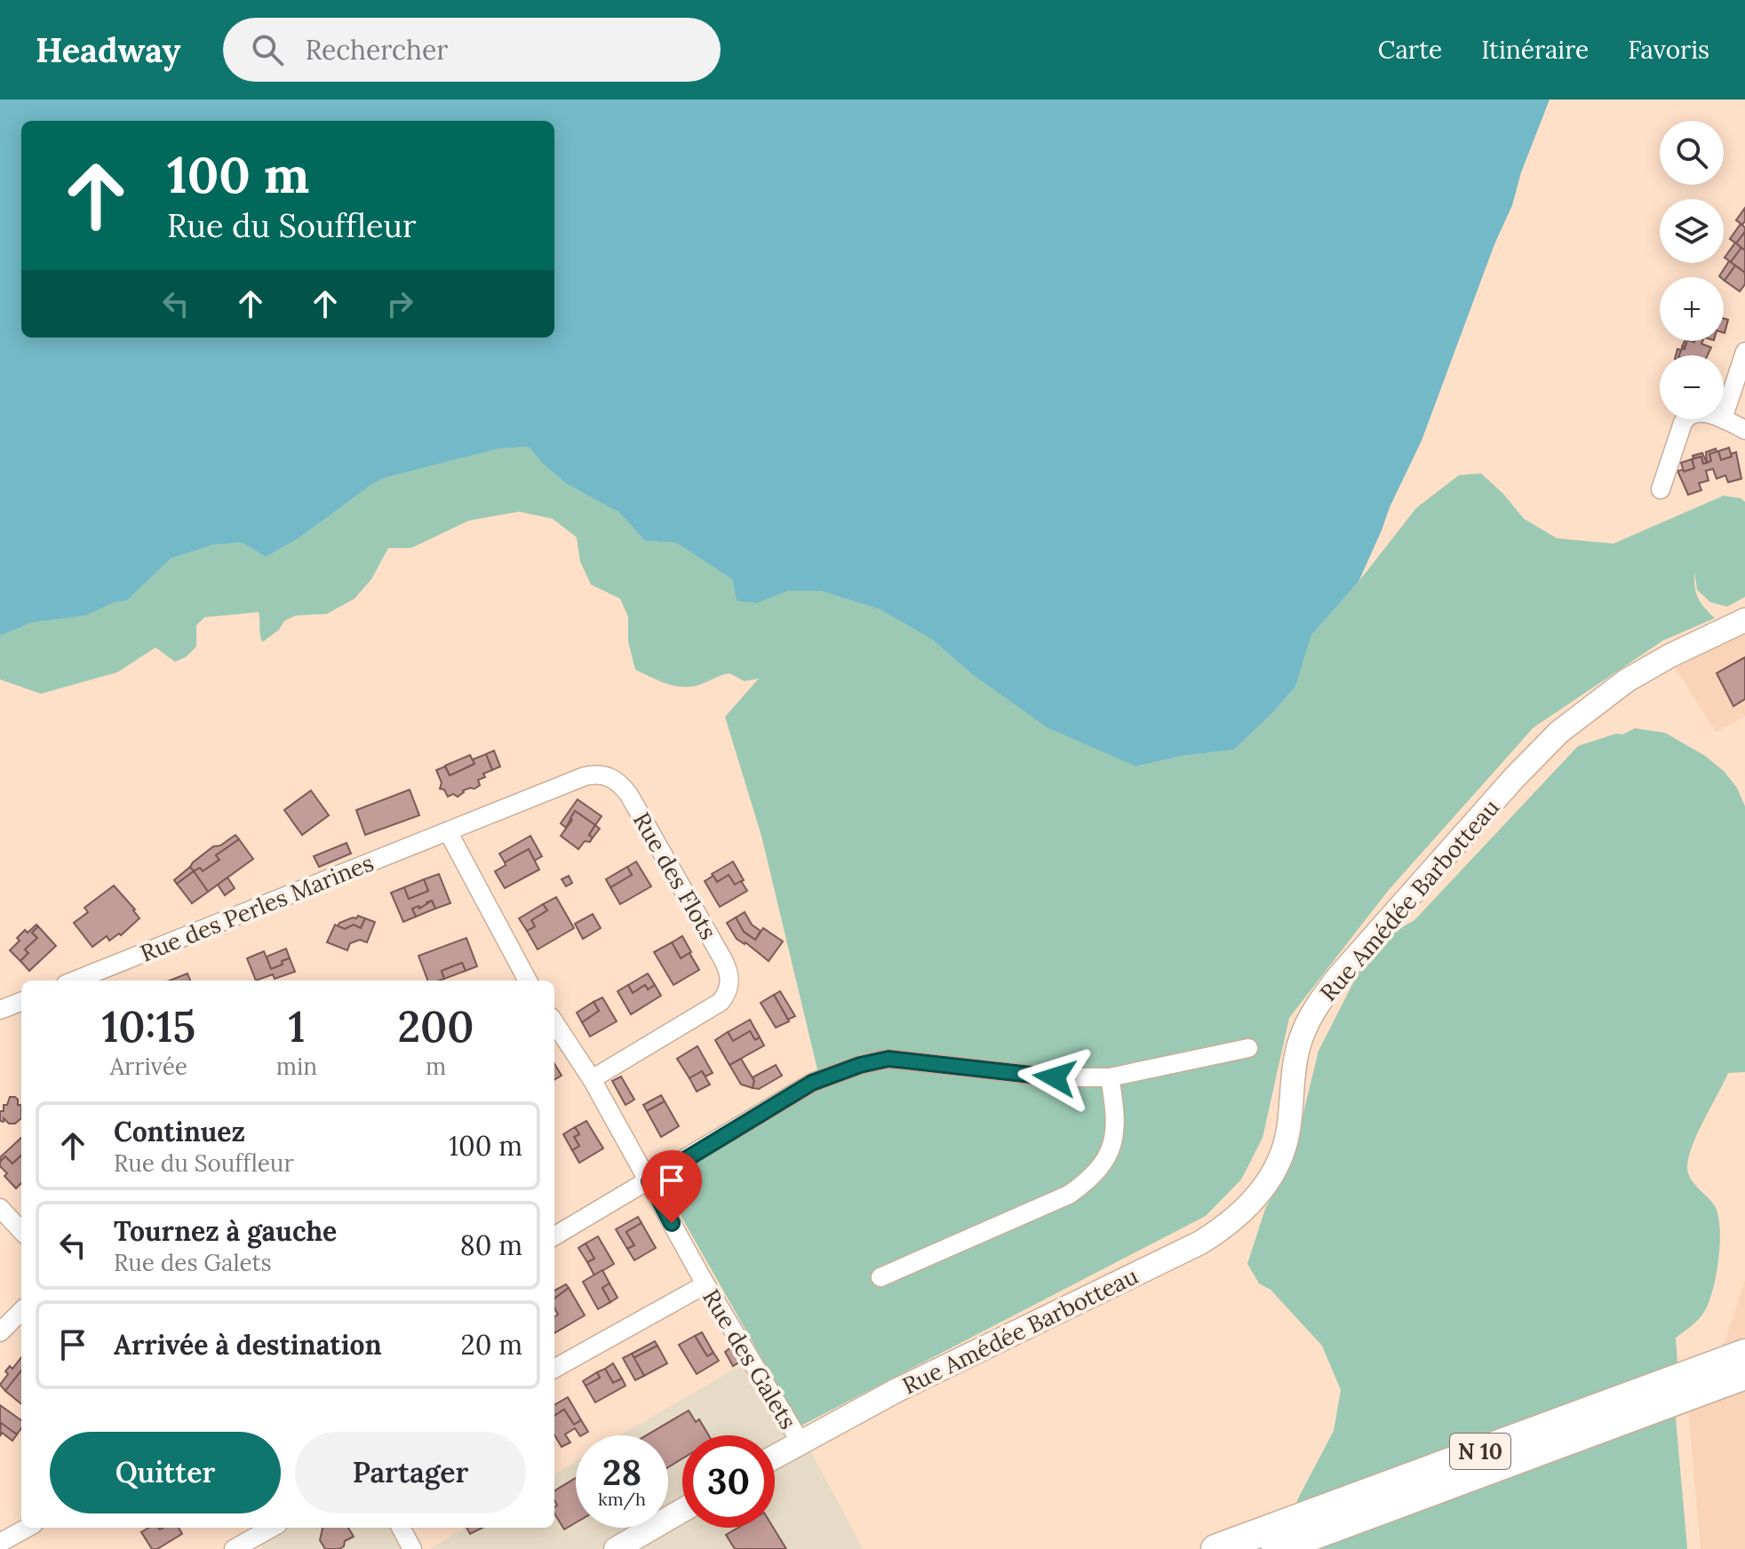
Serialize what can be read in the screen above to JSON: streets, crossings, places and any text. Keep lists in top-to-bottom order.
{
  "streets": {
    "main road": ["N 10"],
    "street": [
      "Rue des Flots",
      "Rue Amédée Barbotteau",
      "Rue des Perles Marines",
      "Rue des Galets"
    ]
  },
  "crossings": [
    ["Rue des Flots", "Rue des Perles Marines"],
    ["Rue des Flots", "Rue des Galets"],
    ["Rue Amédée Barbotteau", "Rue des Galets"]
  ],
  "page": {
    "header": "Headway",
    "search": "Rechercher",
    "nav": ["Carte", "Itinéraire", "Favoris"],
    "map_buttons": ["+", "−"],
    "turn": ["100 m", "Rue du Souffleur"],
    "eta": [
      "10:15",
      "Arrivée",
      "1",
      "min",
      "200",
      "m"
    ],
    "list": [
      {
        "name": "Continuez",
        "note": "Rue du Souffleur",
        "value": "100 m"
      },
      {
        "name": "Tournez à gauche",
        "note": "Rue des Galets",
        "value": "80 m"
      },
      {
        "name": "Arrivée à destination",
        "value": "20 m"
      }
    ],
    "buttons": ["Quitter", "Partager"],
    "speed": "28 km/h",
    "limit": "30"
  }
}
